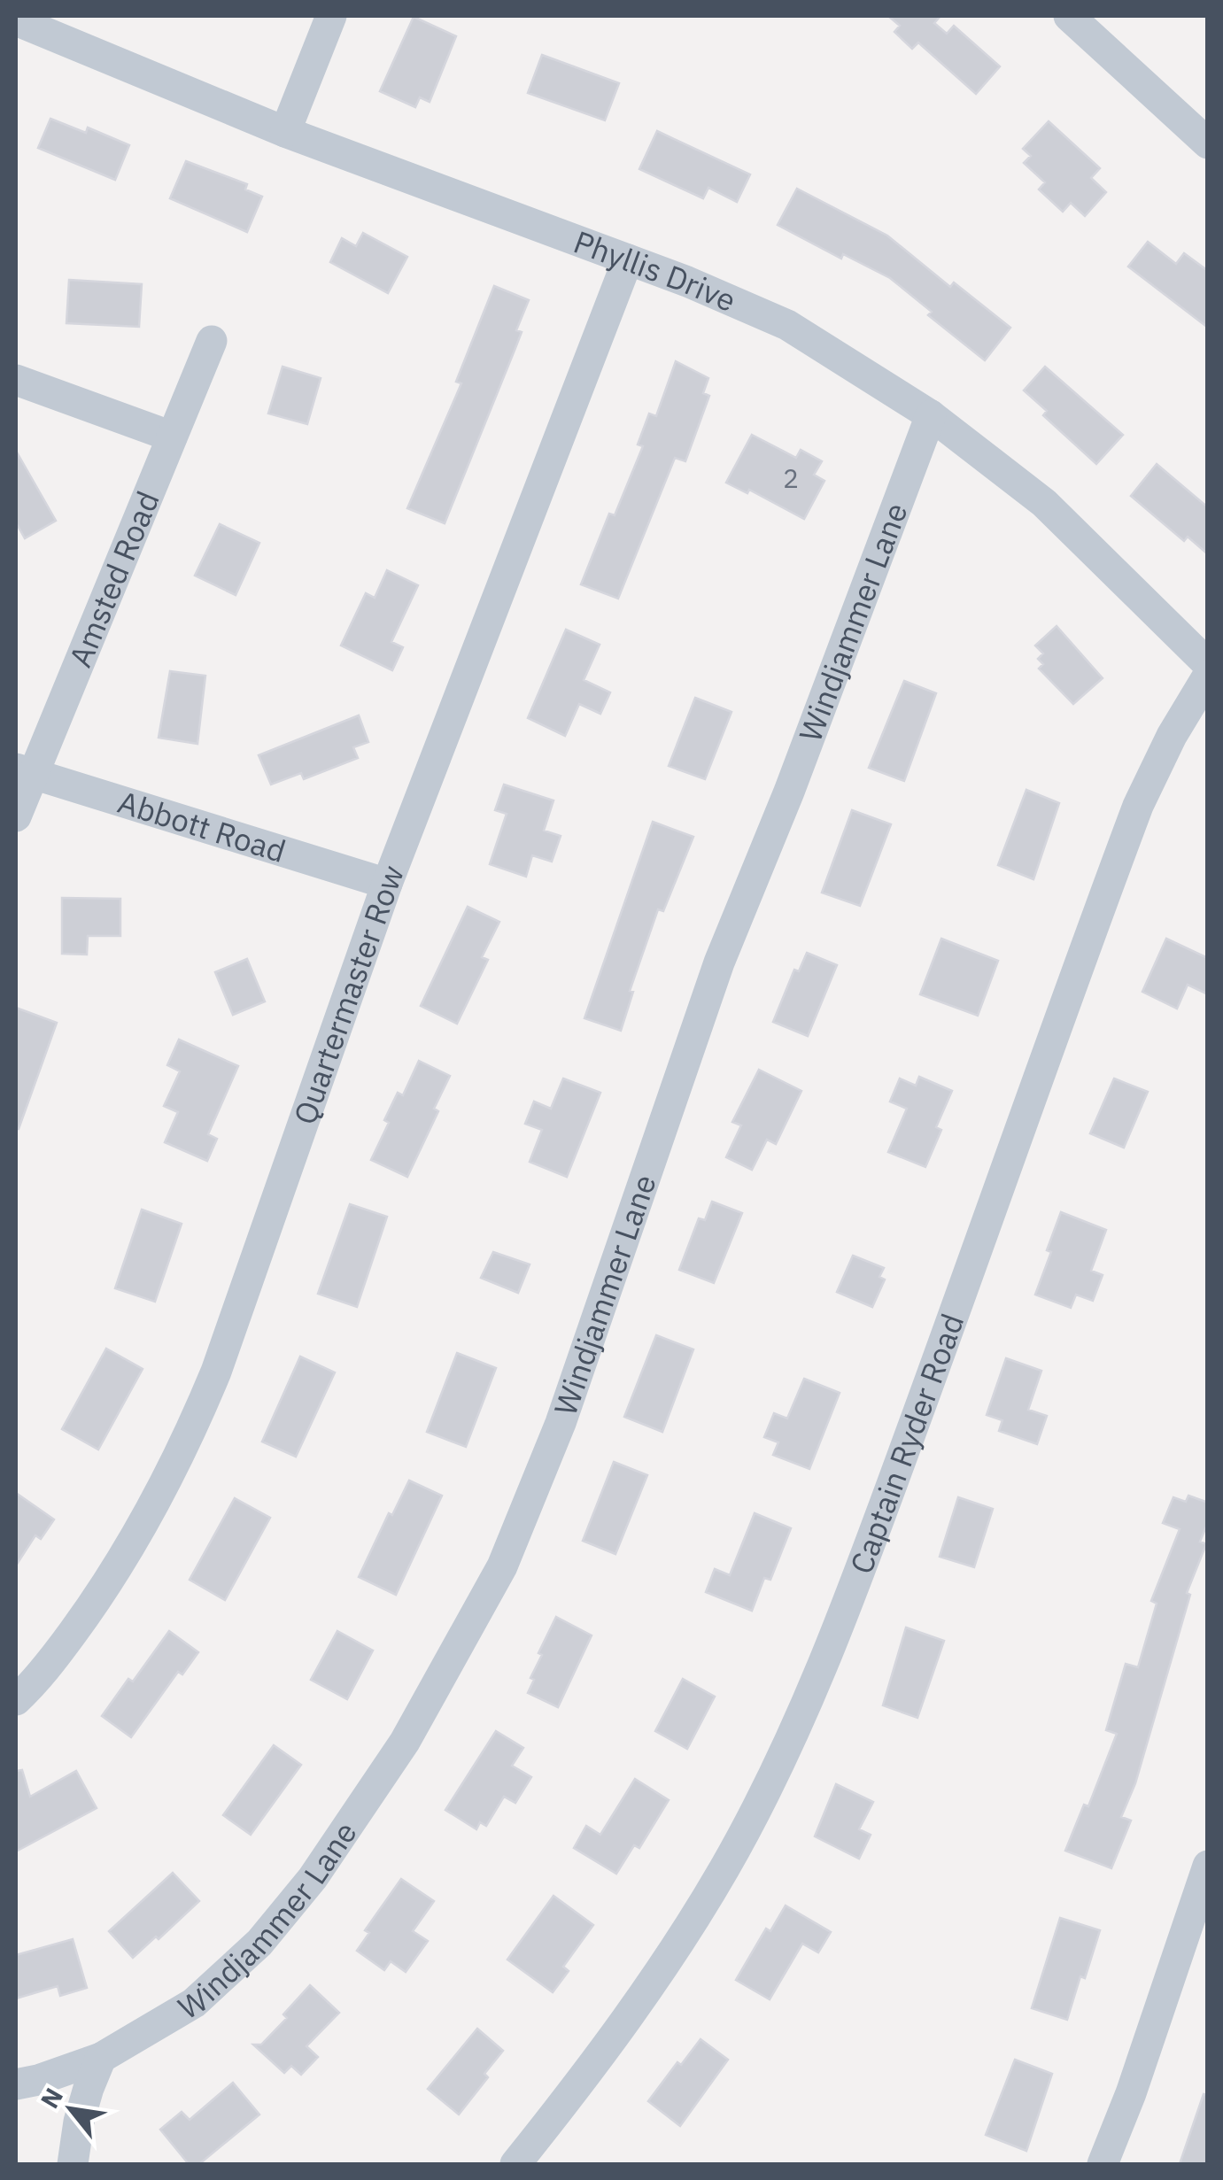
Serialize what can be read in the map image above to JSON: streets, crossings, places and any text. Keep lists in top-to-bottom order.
{
  "streets": {
    "street": [
      "Phyllis Drive",
      "Amsted Road",
      "Windjammer Lane",
      "Abbott Road",
      "Quartermaster Row",
      "Captain Ryder Road"
    ]
  },
  "crossings": [
    ["Phyllis Drive", "Windjammer Lane"],
    ["Phyllis Drive", "Quartermaster Row"],
    ["Amsted Road", "Abbott Road"],
    ["Abbott Road", "Quartermaster Row"]
  ],
  "house_numbers": ["2"],
  "north": "top left"
}
